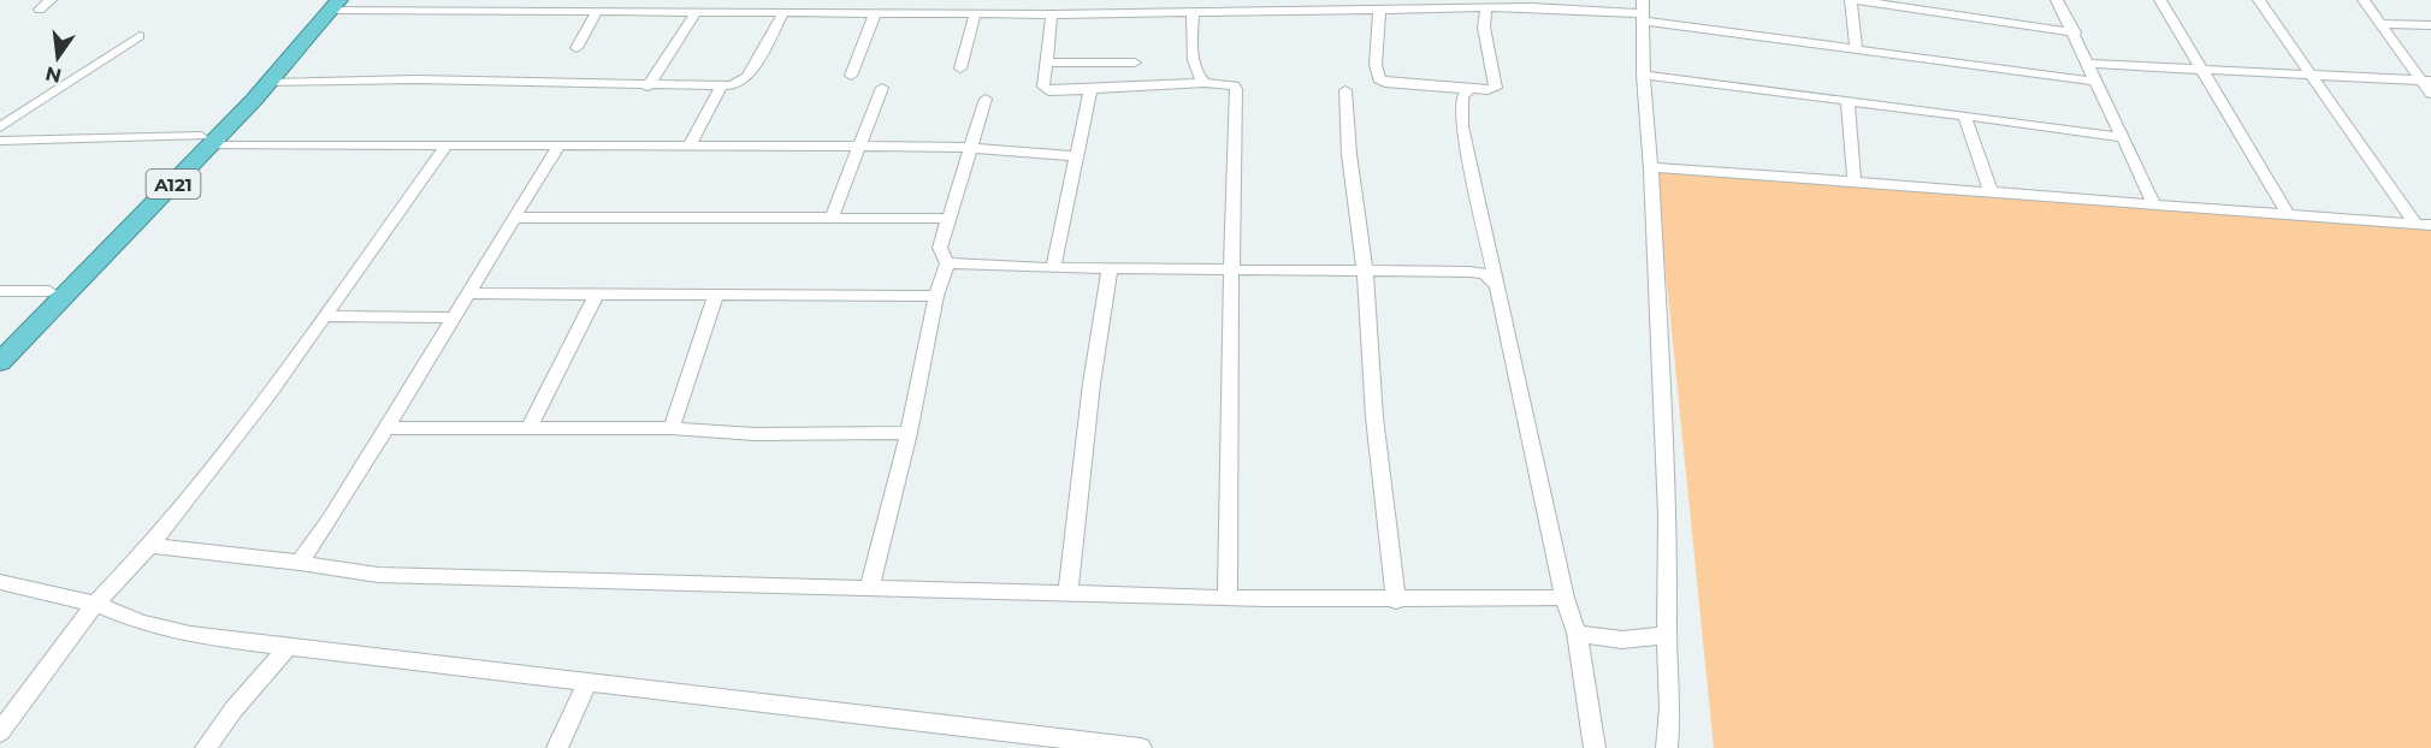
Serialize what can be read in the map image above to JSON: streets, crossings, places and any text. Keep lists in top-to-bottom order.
{
  "streets": {
    "highway": ["A121"]
  },
  "north": "bottom"
}
